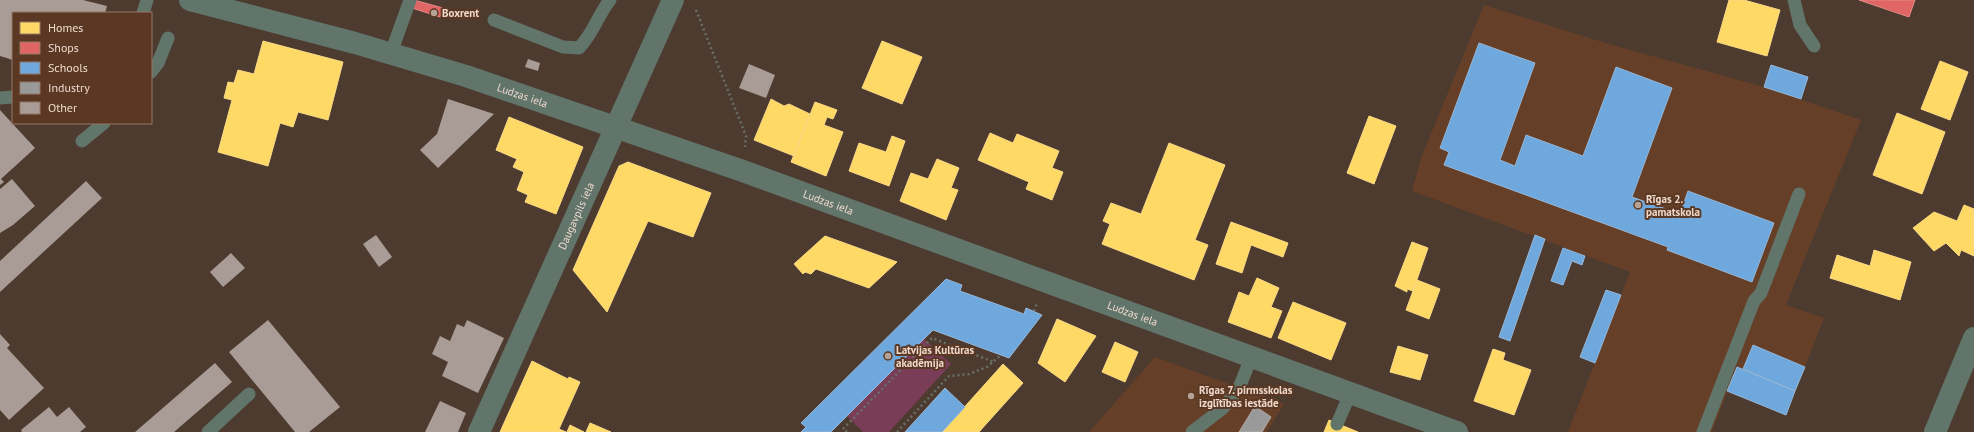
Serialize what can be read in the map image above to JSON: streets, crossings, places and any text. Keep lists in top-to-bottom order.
{
  "streets": {
    "street": ["Ludzas iela", "Daugavpils iela"]
  },
  "crossings": [
    ["Ludzas iela", "Daugavpils iela"]
  ],
  "places": [
    "Boxrent",
    "Rīgas 2. pamatskola",
    "Latvijas Kultūras akadēmija",
    "Rīgas 7. pirmsskolas izglītības iestāde"
  ],
  "legend": [
    "Homes",
    "Shops",
    "Schools",
    "Industry",
    "Other"
  ]
}
